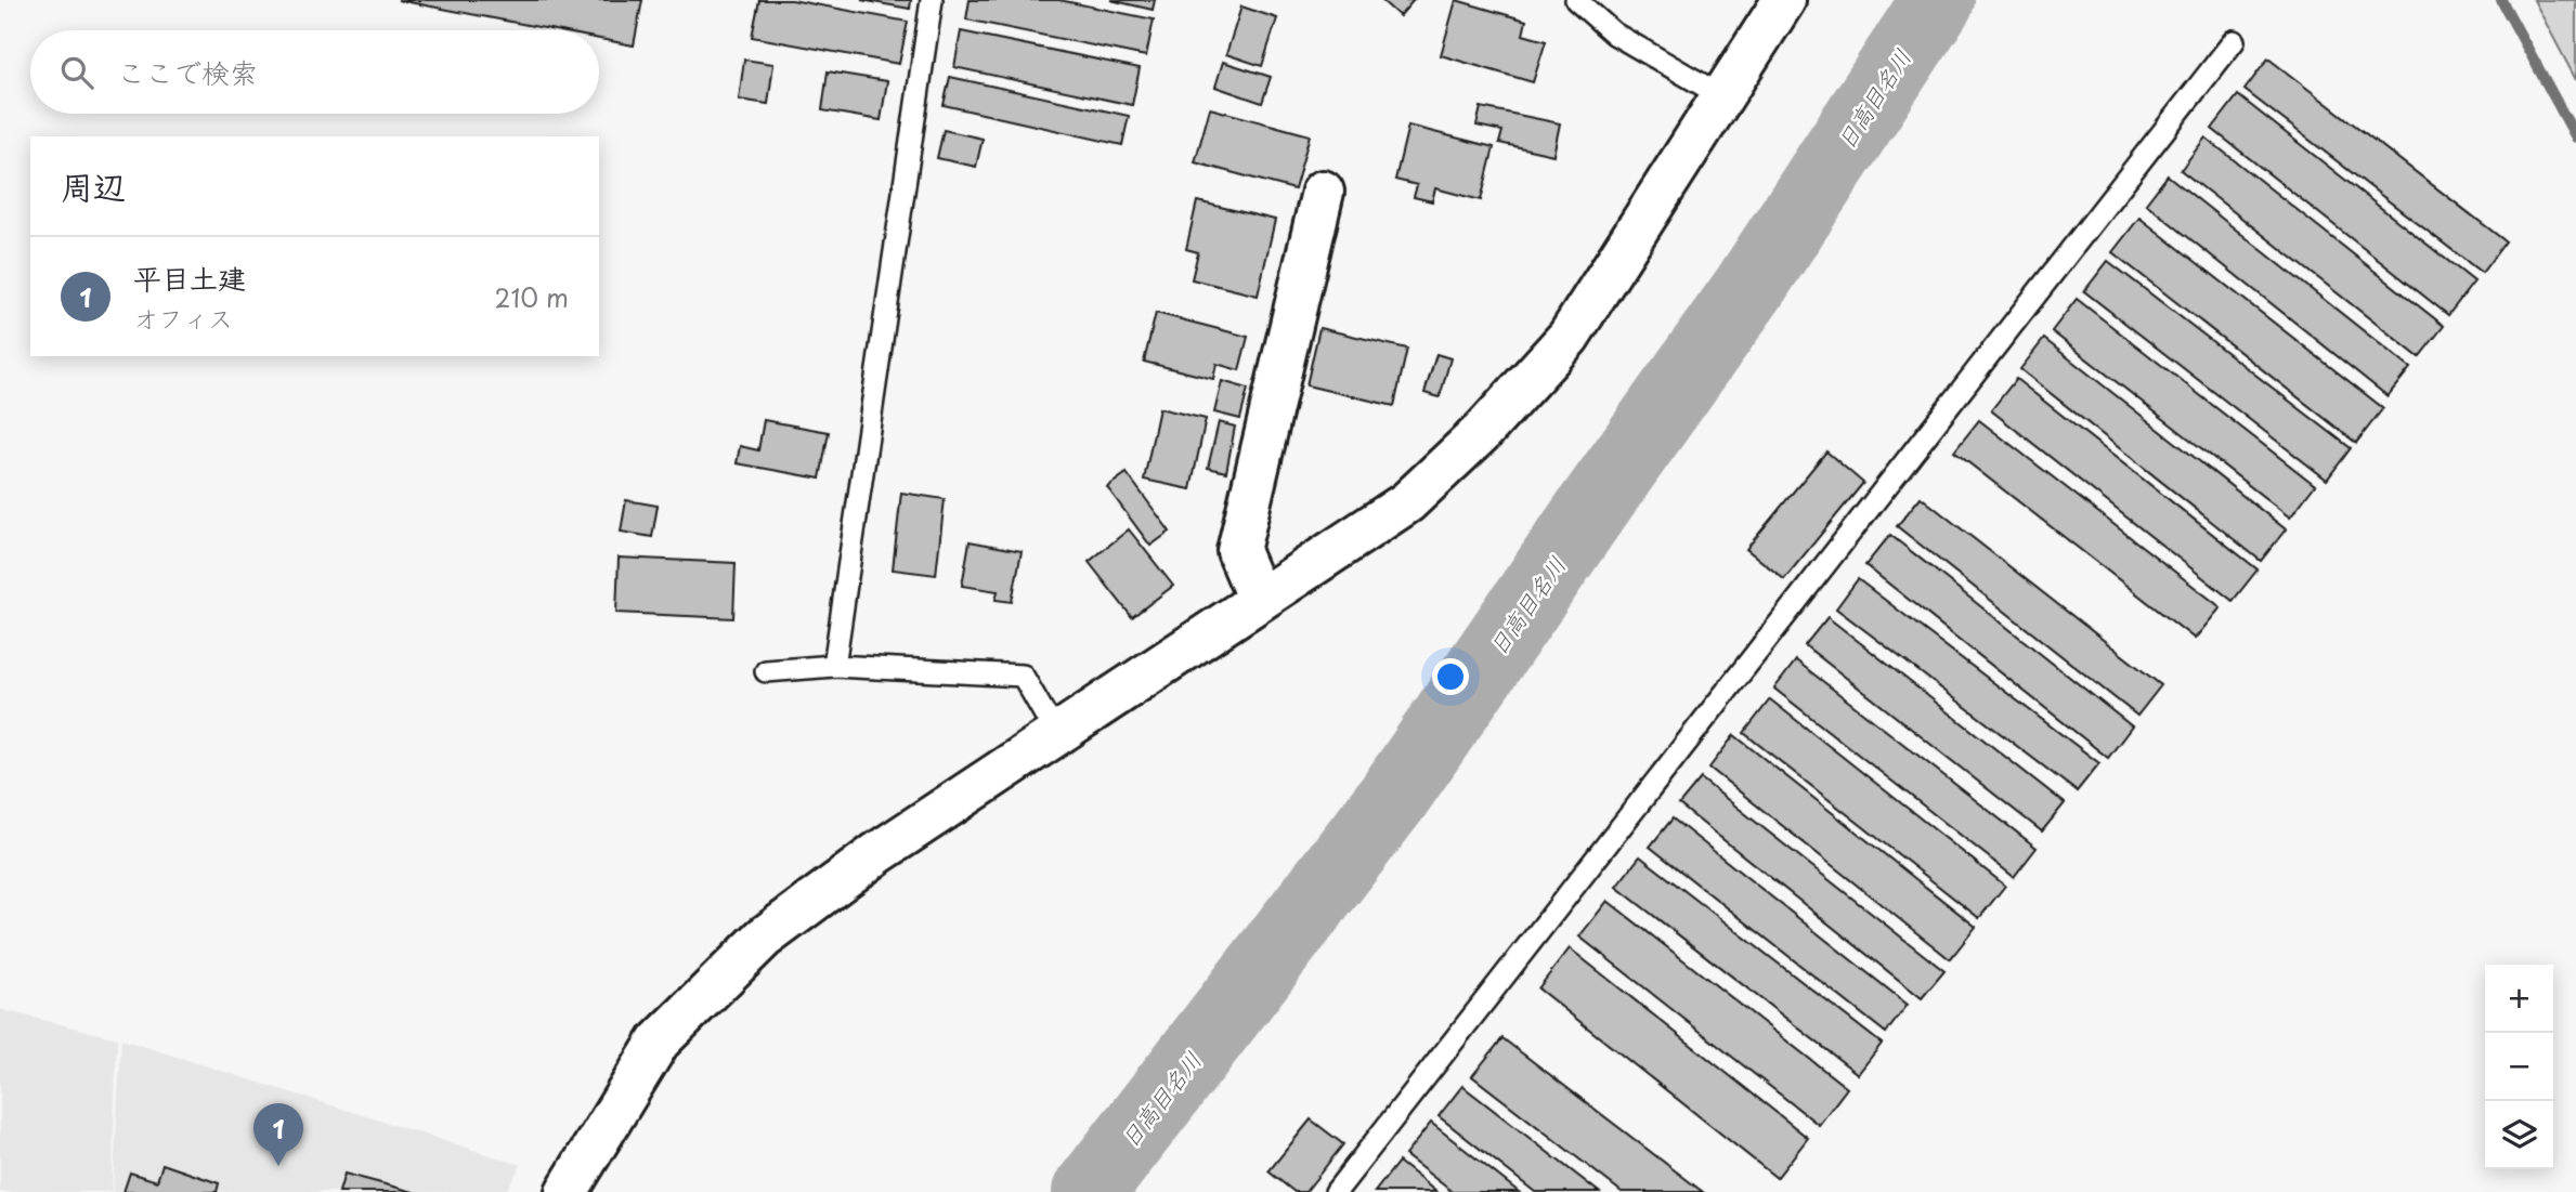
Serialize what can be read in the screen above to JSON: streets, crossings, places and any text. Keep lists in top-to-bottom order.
{
  "water": ["日高目名川"],
  "page": {
    "search": "ここで検索",
    "heading": "周辺",
    "list": [
      {
        "mark": "1",
        "name": "平目土建",
        "note": "オフィス",
        "value": "210 m"
      }
    ],
    "map_buttons": ["+", "−"],
    "pins": "1"
  }
}
